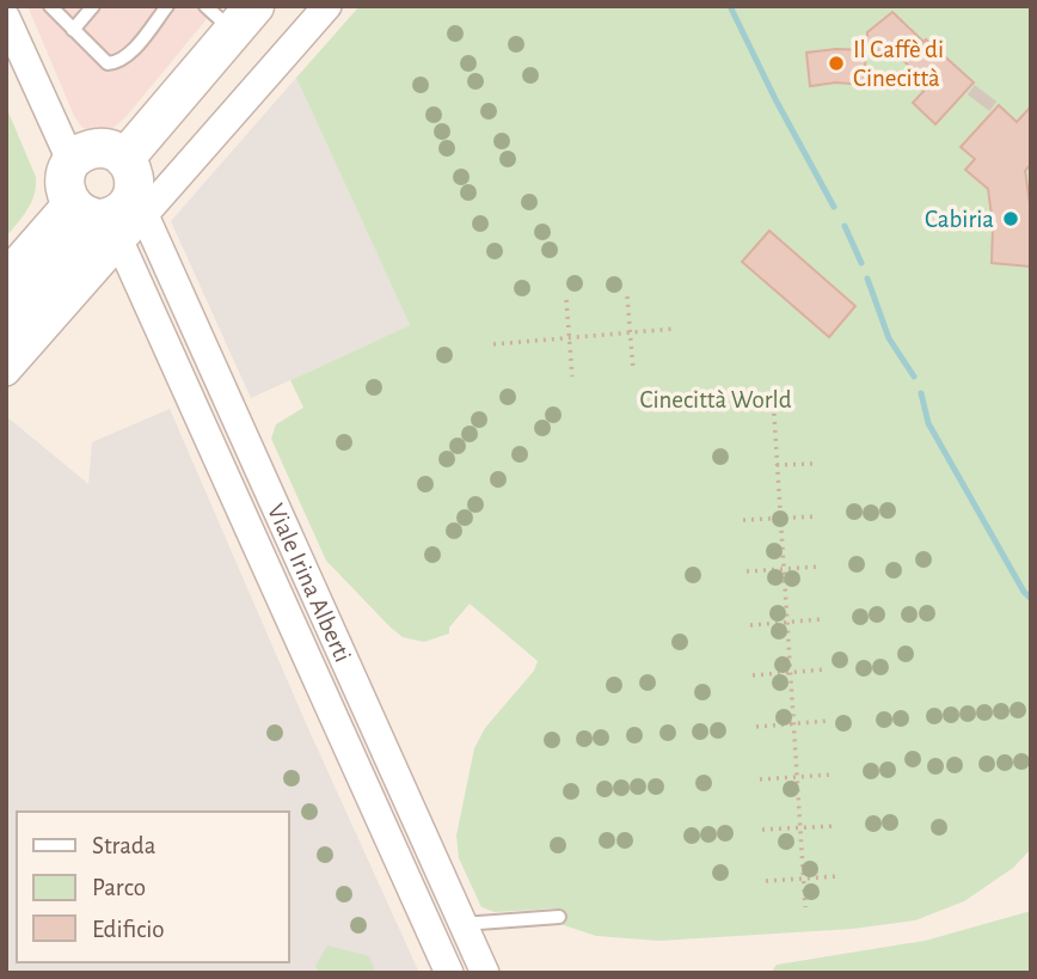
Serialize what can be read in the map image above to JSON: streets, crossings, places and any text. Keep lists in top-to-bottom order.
{
  "streets": {
    "street": ["Viale Irina Alberti"]
  },
  "parks": ["Cinecittà World"],
  "places": ["Il Caffè di Cinecittà", "Cabiria"],
  "legend": ["Strada", "Parco", "Edificio"]
}
